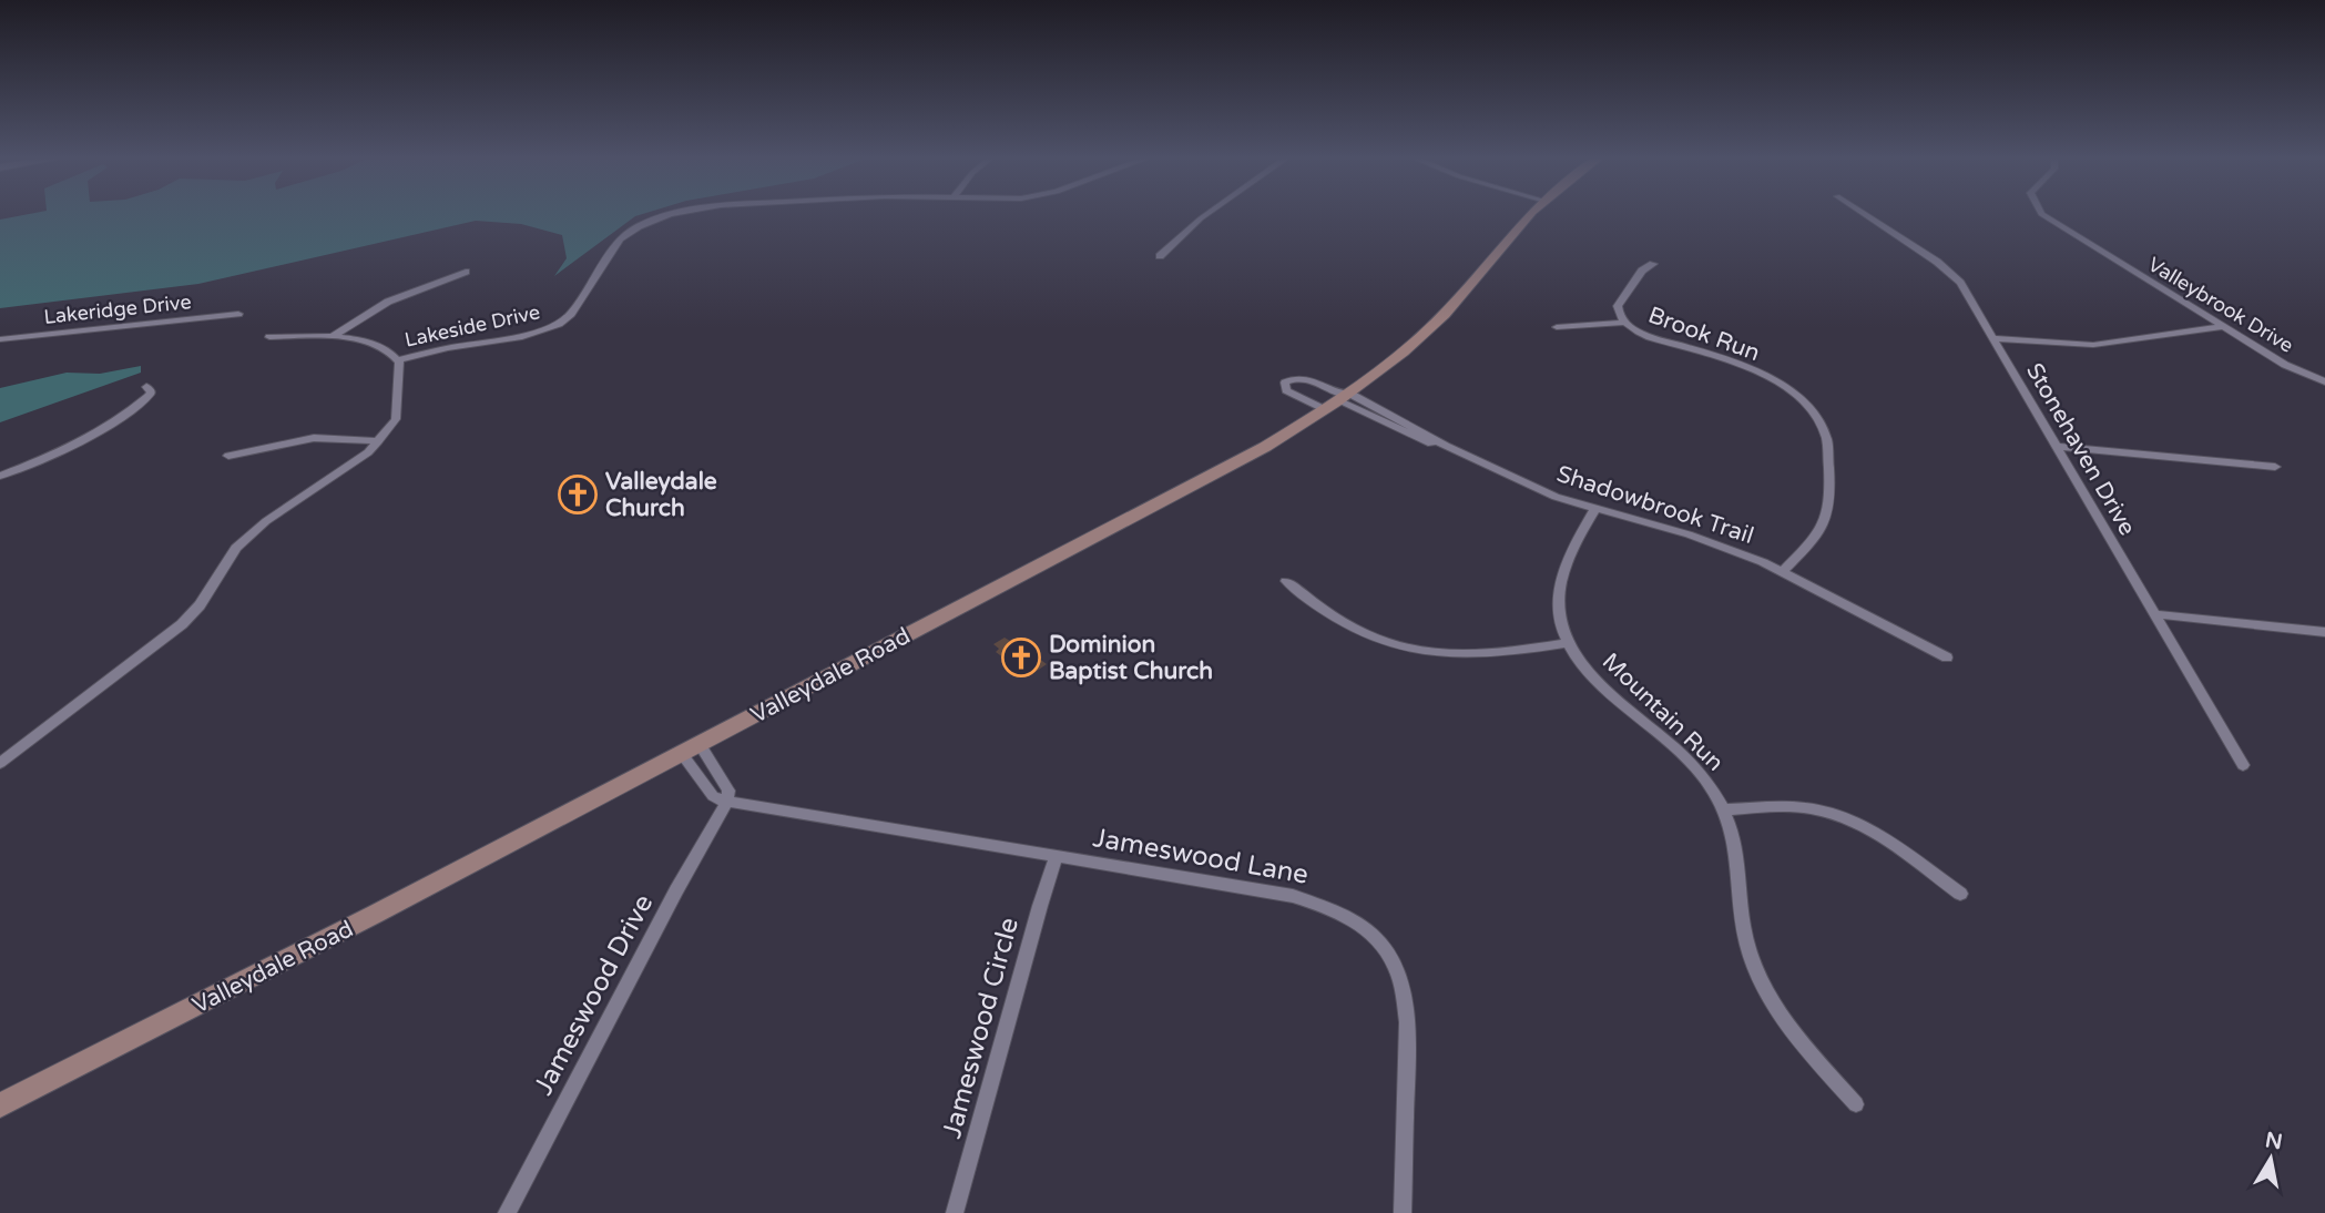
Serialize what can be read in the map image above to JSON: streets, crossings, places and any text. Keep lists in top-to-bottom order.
{
  "streets": {
    "main road": ["Valleydale Road"],
    "street": [
      "Valleybrook Drive",
      "Lakeridge Drive",
      "Lakeside Drive",
      "Brook Run",
      "Stonehaven Drive",
      "Shadowbrook Trail",
      "Mountain Run",
      "Jameswood Lane",
      "Jameswood Drive",
      "Jameswood Circle"
    ]
  },
  "crossings": [
    ["Brook Run", "Shadowbrook Trail"],
    ["Shadowbrook Trail", "Valleydale Road"],
    ["Shadowbrook Trail", "Mountain Run"],
    ["Jameswood Lane", "Jameswood Drive"],
    ["Jameswood Lane", "Jameswood Circle"]
  ],
  "places": {
    "church": ["Valleydale Church", "Dominion Baptist Church"]
  },
  "north": "top"
}
